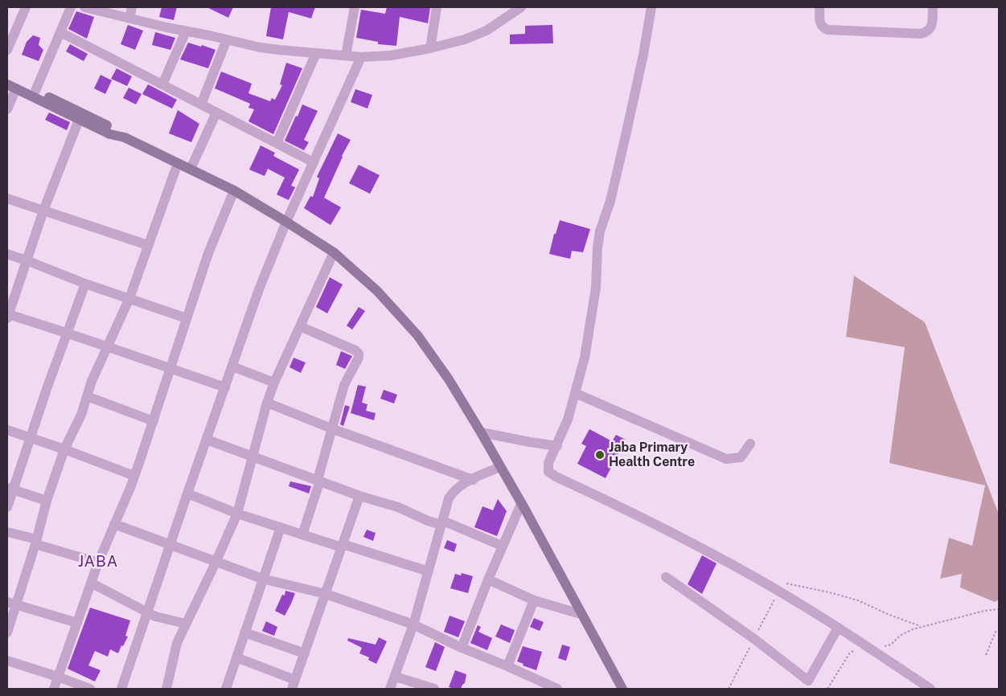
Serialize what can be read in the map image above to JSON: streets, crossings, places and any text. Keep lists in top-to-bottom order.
{
  "districts": ["JABA"],
  "places": ["Jaba Primary Health Centre"]
}
